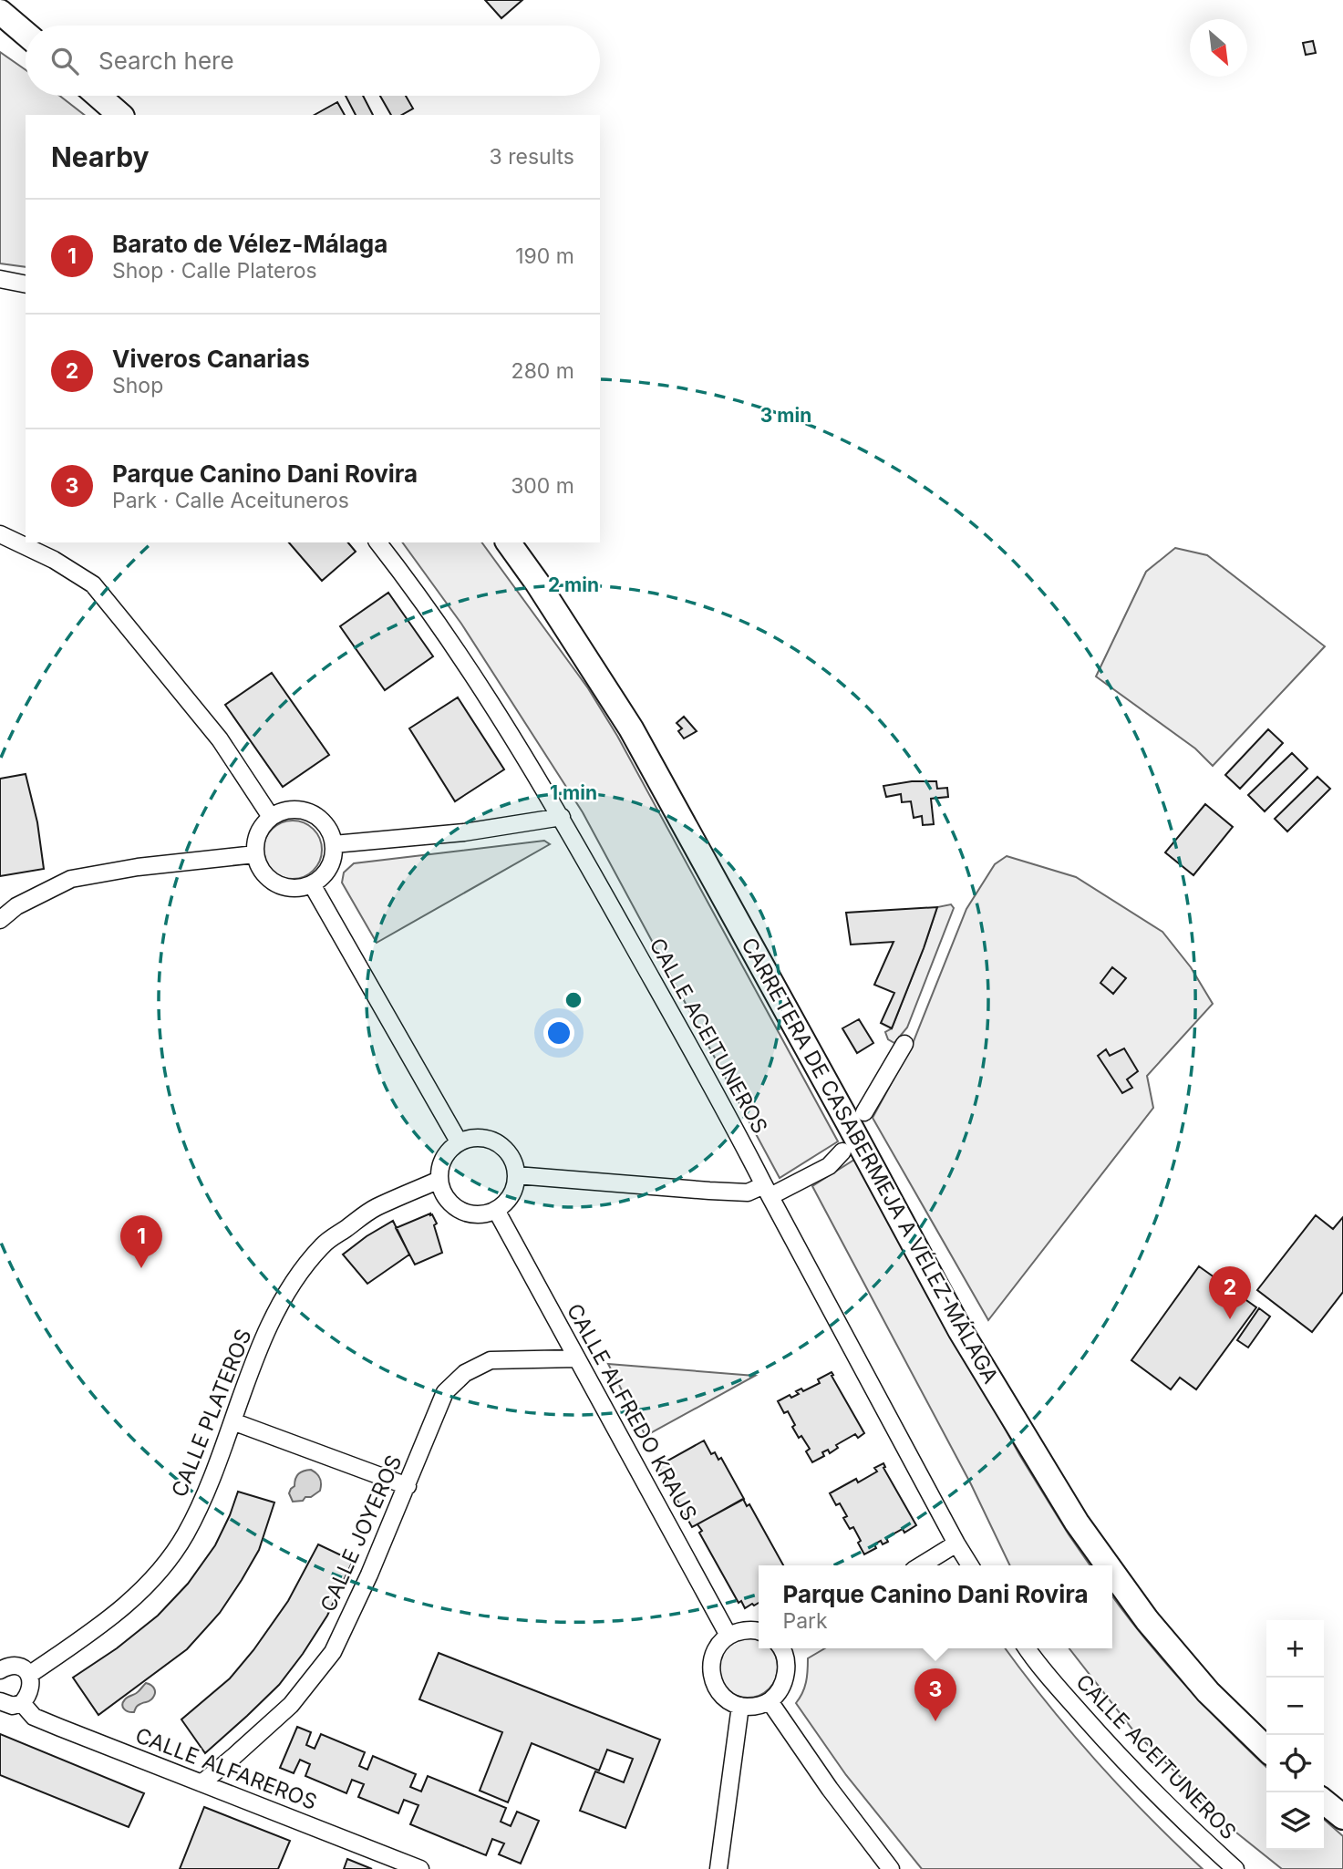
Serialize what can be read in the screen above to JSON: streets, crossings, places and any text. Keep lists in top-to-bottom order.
{
  "streets": {
    "main road": ["CARRETERA DE CASABERMEJA A VÉLEZ-MÁLAGA"],
    "street": [
      "CALLE ACEITUNEROS",
      "CALLE ALFREDO KRAUS",
      "CALLE PLATEROS",
      "CALLE JOYEROS",
      "CALLE ALFAREROS"
    ]
  },
  "crossings": [
    ["CALLE ALFREDO KRAUS", "CALLE PLATEROS"],
    ["CALLE ALFREDO KRAUS", "CALLE JOYEROS"],
    ["CALLE JOYEROS", "CALLE ALFAREROS"]
  ],
  "north": "bottom right",
  "page": {
    "search": "Search here",
    "heading": ["Nearby", "3 results"],
    "list": [
      {
        "mark": "1",
        "name": "Barato de Vélez-Málaga",
        "note": "Shop · Calle Plateros",
        "value": "190 m"
      },
      {
        "mark": "2",
        "name": "Viveros Canarias",
        "note": "Shop",
        "value": "280 m"
      },
      {
        "mark": "3",
        "name": "Parque Canino Dani Rovira",
        "note": "Park · Calle Aceituneros",
        "value": "300 m"
      }
    ],
    "pins": ["1", "2", "3"],
    "popup": ["Parque Canino Dani Rovira", "Park"],
    "map_buttons": ["+", "−"]
  },
  "rings": ["3 min", "2 min", "1 min"]
}
